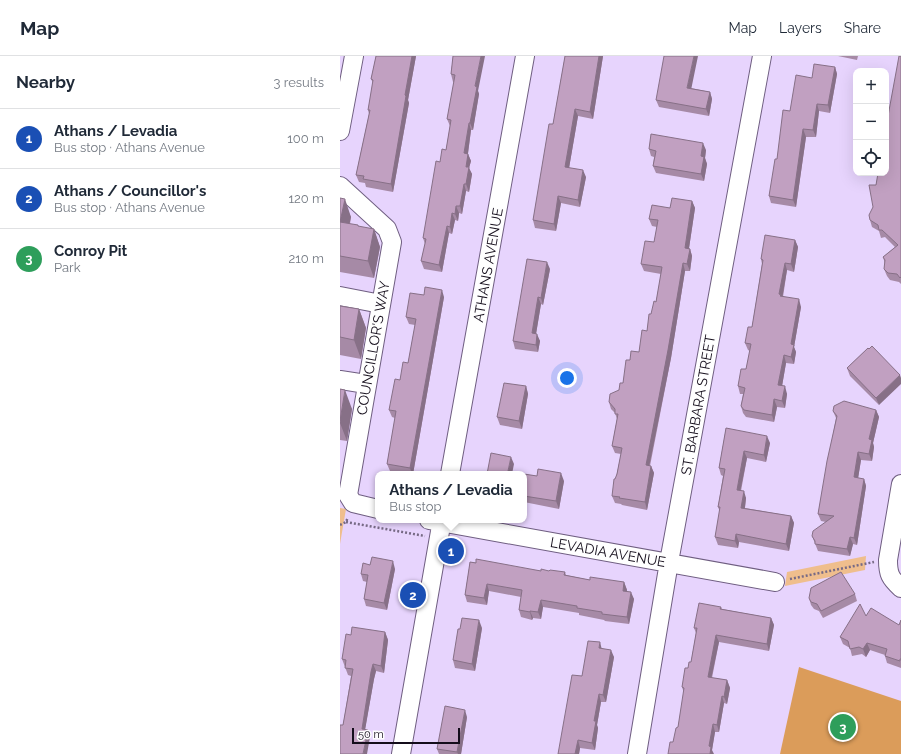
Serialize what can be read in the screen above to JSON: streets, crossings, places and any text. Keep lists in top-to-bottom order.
{
  "streets": {
    "street": [
      "ATHANS AVENUE",
      "COUNCILLOR'S WAY",
      "ST. BARBARA STREET",
      "LEVADIA AVENUE"
    ]
  },
  "crossings": [
    ["ST. BARBARA STREET", "LEVADIA AVENUE"]
  ],
  "scale_bar": "50 m",
  "page": {
    "header": "Map",
    "nav": ["Map", "Layers", "Share"],
    "heading": ["Nearby", "3 results"],
    "map_buttons": ["+", "−"],
    "list": [
      {
        "mark": "1",
        "name": "Athans / Levadia",
        "note": "Bus stop · Athans Avenue",
        "value": "100 m"
      },
      {
        "mark": "2",
        "name": "Athans / Councillor's",
        "note": "Bus stop · Athans Avenue",
        "value": "120 m"
      },
      {
        "mark": "3",
        "name": "Conroy Pit",
        "note": "Park",
        "value": "210 m"
      }
    ],
    "popup": ["Athans / Levadia", "Bus stop"],
    "pins": ["1", "2", "3"],
    "scale": "50 m"
  }
}
